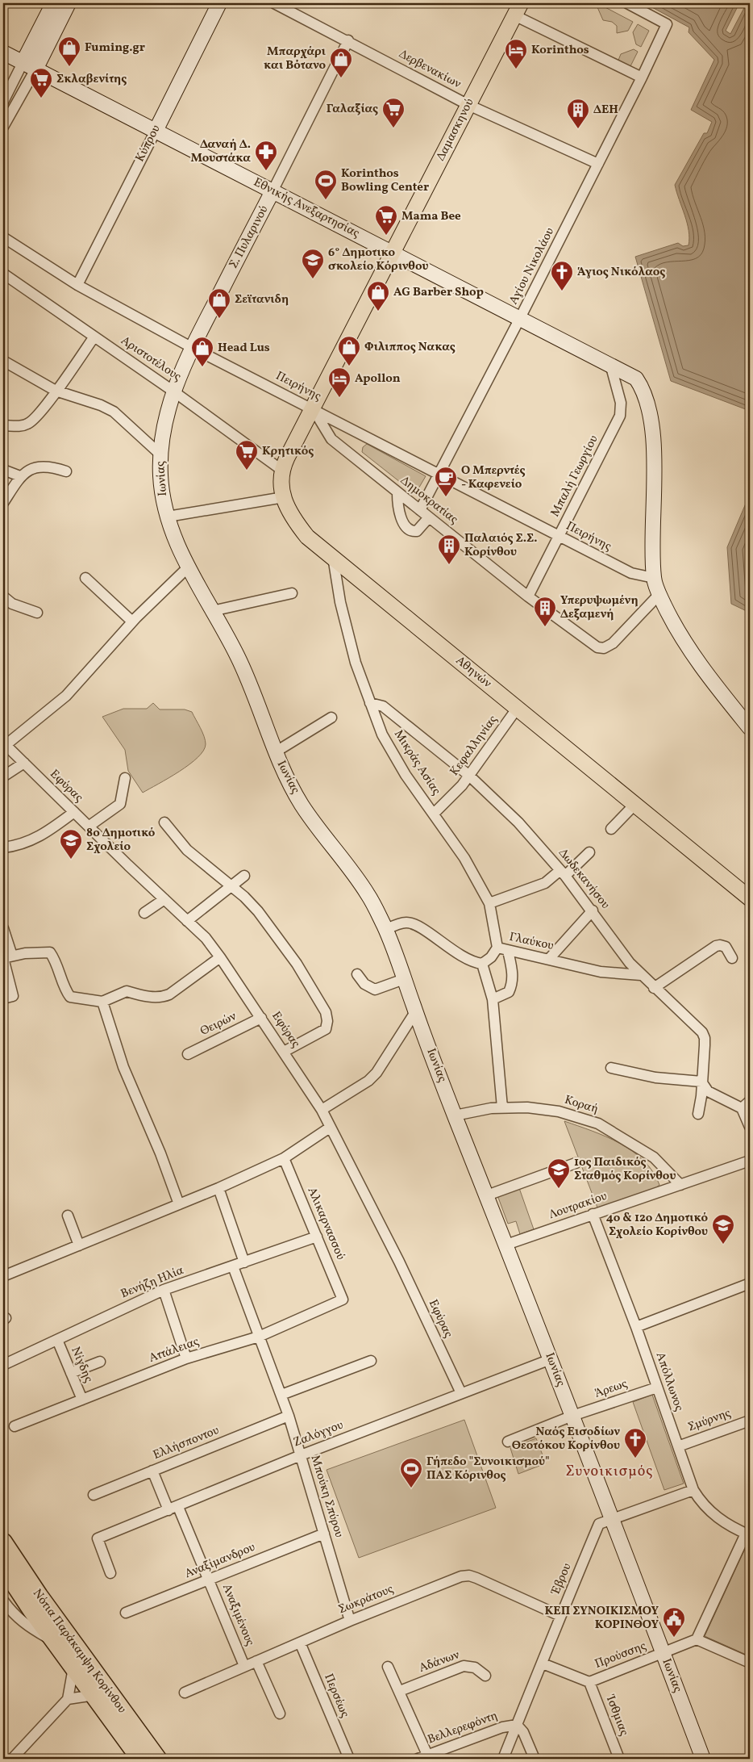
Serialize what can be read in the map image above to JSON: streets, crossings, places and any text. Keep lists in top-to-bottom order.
{
  "streets": {
    "highway": ["Νότια Παράκαμψη Κορίνθου"],
    "main road": ["Δαμασκηνού", "Αθηνών"],
    "street": [
      "Δερβενακίων",
      "Κύπρου",
      "Εθνικής Ανεξαρτησίας",
      "Σ. Πυλαρινού",
      "Αγίου Νικολάου",
      "Αριστοτέλους",
      "Πειρήνης",
      "Μπαλή Γεωργίου",
      "Ιωνίας",
      "Δημοκρατίας",
      "Κεφαλληνίας",
      "Μικράς Ασίας",
      "Εφύρας",
      "Δωδεκανήσου",
      "Γλαύκου",
      "Θειρών",
      "Κοραή",
      "Λουτρακίου",
      "Αλικαρνασσού",
      "Βενήζη Ηλία",
      "Αττάλειας",
      "Νίγδης",
      "Απόλλωνος",
      "Άρεως",
      "Σμύρνης",
      "Ζαλόγγου",
      "Ελλήσποντου",
      "Μπούκη Σπύρου",
      "Αναξίμανδρου",
      "Έβρου",
      "Σωκράτους",
      "Αναξιμένους",
      "Προύσσης",
      "Αδάνων",
      "Περσέως",
      "Ίσθμιας",
      "Βελλερεφόντη"
    ]
  },
  "crossings": [
    ["Δερβενακίων", "Δαμασκηνού"],
    ["Δερβενακίων", "Σ. Πυλαρινού"],
    ["Δερβενακίων", "Αγίου Νικολάου"],
    ["Δαμασκηνού", "Εθνικής Ανεξαρτησίας"],
    ["Δαμασκηνού", "Πειρήνης"],
    ["Δαμασκηνού", "Δημοκρατίας"],
    ["Κύπρου", "Εθνικής Ανεξαρτησίας"],
    ["Κύπρου", "Πειρήνης"],
    ["Εθνικής Ανεξαρτησίας", "Σ. Πυλαρινού"],
    ["Εθνικής Ανεξαρτησίας", "Αγίου Νικολάου"],
    ["Εθνικής Ανεξαρτησίας", "Πειρήνης"],
    ["Εθνικής Ανεξαρτησίας", "Μπαλή Γεωργίου"],
    ["Εθνικής Ανεξαρτησίας", "Δημοκρατίας"],
    ["Σ. Πυλαρινού", "Αριστοτέλους"],
    ["Σ. Πυλαρινού", "Πειρήνης"],
    ["Σ. Πυλαρινού", "Ιωνίας"],
    ["Αγίου Νικολάου", "Πειρήνης"],
    ["Αγίου Νικολάου", "Δημοκρατίας"],
    ["Αριστοτέλους", "Ιωνίας"],
    ["Αριστοτέλους", "Αθηνών"],
    ["Πειρήνης", "Μπαλή Γεωργίου"],
    ["Πειρήνης", "Δημοκρατίας"],
    ["Μπαλή Γεωργίου", "Δημοκρατίας"],
    ["Ιωνίας", "Κοραή"],
    ["Ιωνίας", "Λουτρακίου"],
    ["Ιωνίας", "Άρεως"],
    ["Ιωνίας", "Ζαλόγγου"],
    ["Ιωνίας", "Έβρου"],
    ["Ιωνίας", "Προύσσης"],
    ["Αθηνών", "Κεφαλληνίας"],
    ["Αθηνών", "Μικράς Ασίας"],
    ["Κεφαλληνίας", "Μικράς Ασίας"],
    ["Κεφαλληνίας", "Δωδεκανήσου"],
    ["Μικράς Ασίας", "Δωδεκανήσου"],
    ["Μικράς Ασίας", "Γλαύκου"],
    ["Εφύρας", "Θειρών"],
    ["Εφύρας", "Ζαλόγγου"],
    ["Δωδεκανήσου", "Γλαύκου"],
    ["Κοραή", "Λουτρακίου"],
    ["Λουτρακίου", "Απόλλωνος"],
    ["Αλικαρνασσού", "Βενήζη Ηλία"],
    ["Αλικαρνασσού", "Αττάλειας"],
    ["Βενήζη Ηλία", "Νίγδης"],
    ["Βενήζη Ηλία", "Μπούκη Σπύρου"],
    ["Αττάλειας", "Νίγδης"],
    ["Αττάλειας", "Μπούκη Σπύρου"],
    ["Απόλλωνος", "Άρεως"],
    ["Απόλλωνος", "Σμύρνης"],
    ["Απόλλωνος", "Έβρου"],
    ["Ζαλόγγου", "Μπούκη Σπύρου"],
    ["Ζαλόγγου", "Αναξιμένους"],
    ["Ελλήσποντου", "Μπούκη Σπύρου"],
    ["Ελλήσποντου", "Αναξιμένους"],
    ["Μπούκη Σπύρου", "Αναξίμανδρου"],
    ["Μπούκη Σπύρου", "Σωκράτους"],
    ["Αναξίμανδρου", "Αναξιμένους"],
    ["Έβρου", "Σωκράτους"],
    ["Έβρου", "Προύσσης"],
    ["Έβρου", "Βελλερεφόντη"],
    ["Σωκράτους", "Αναξιμένους"],
    ["Σωκράτους", "Περσέως"],
    ["Προύσσης", "Ίσθμιας"]
  ],
  "districts": ["Συνοικισμός"],
  "places": {
    "shop": [
      "Fuming.gr",
      "Μπαρχάρι και Βὀτανο",
      "AG Barber Shop",
      "Σεϊτανιδη",
      "Φιλιππος Νακας",
      "Head Lus"
    ],
    "hotel": ["Korinthos", "Apollon"],
    "supermarket": [
      "Σκλαβενίτης",
      "Γαλαξίας",
      "Mama Bee",
      "Κρητικός"
    ],
    "building": ["ΔΕΗ", "Παλαιός Σ.Σ. Κορίνθου", "Υπερυψωμένη Δεξαμενή"],
    "pharmacy": ["Δαναή Δ. Μουστάκα"],
    "sports": ["Korinthos Bowling Center", "Γήπεδο \"Συνοικισμού\" ΠΑΣ Κόρινθος"],
    "school or university": [
      "6° Δημοτικο σκολείο Κόρινθου",
      "8ο Δημοτικό Σχολείο",
      "1ος Παιδικός Σταθμός Κορίνθου",
      "4ο & 12ο Δημοτικό Σχολείο Κορίνθου"
    ],
    "church": ["Άγιος Νικόλαος", "Ναός Εισοδίων Θεοτόκου Κορίνθου"],
    "cafe": ["Ο Μπερντές - Καφενείο"],
    "public building": ["ΚΕΠ ΣΥΝΟΙΚΙΣΜΟΥ ΚΟΡΙΝΘΟΥ"]
  }
}
